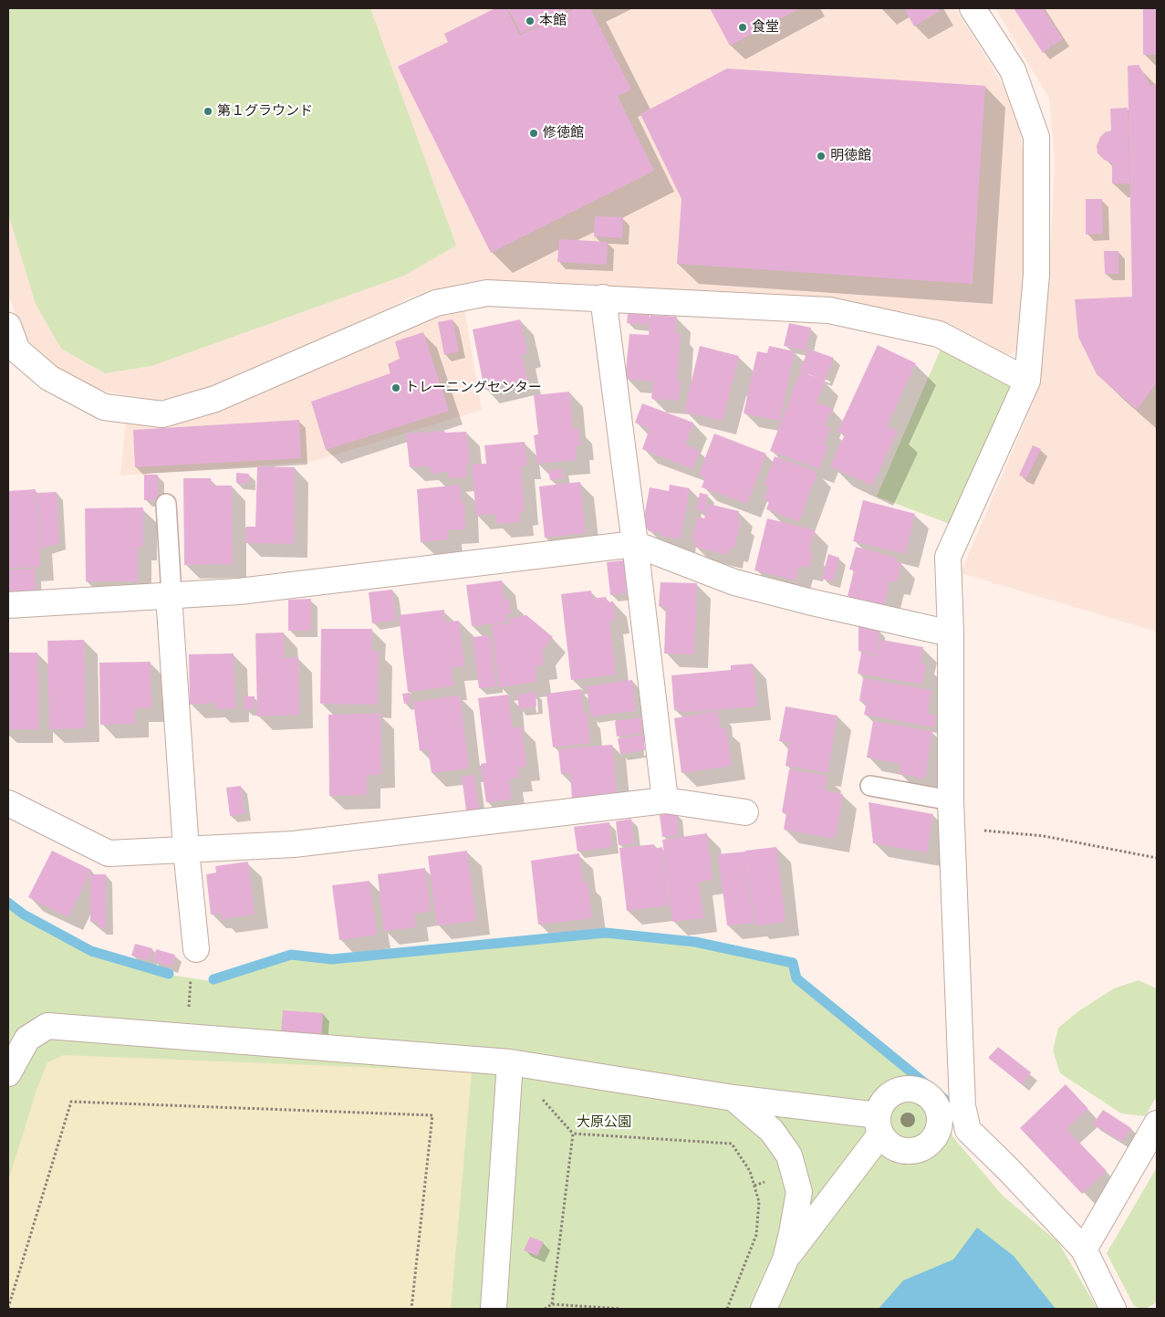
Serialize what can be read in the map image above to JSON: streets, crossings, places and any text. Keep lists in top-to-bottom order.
{
  "parks": ["大原公園"],
  "places": [
    "本館",
    "食堂",
    "第１グラウンド",
    "修徳館",
    "明徳館",
    "トレーニングセンター"
  ]
}
